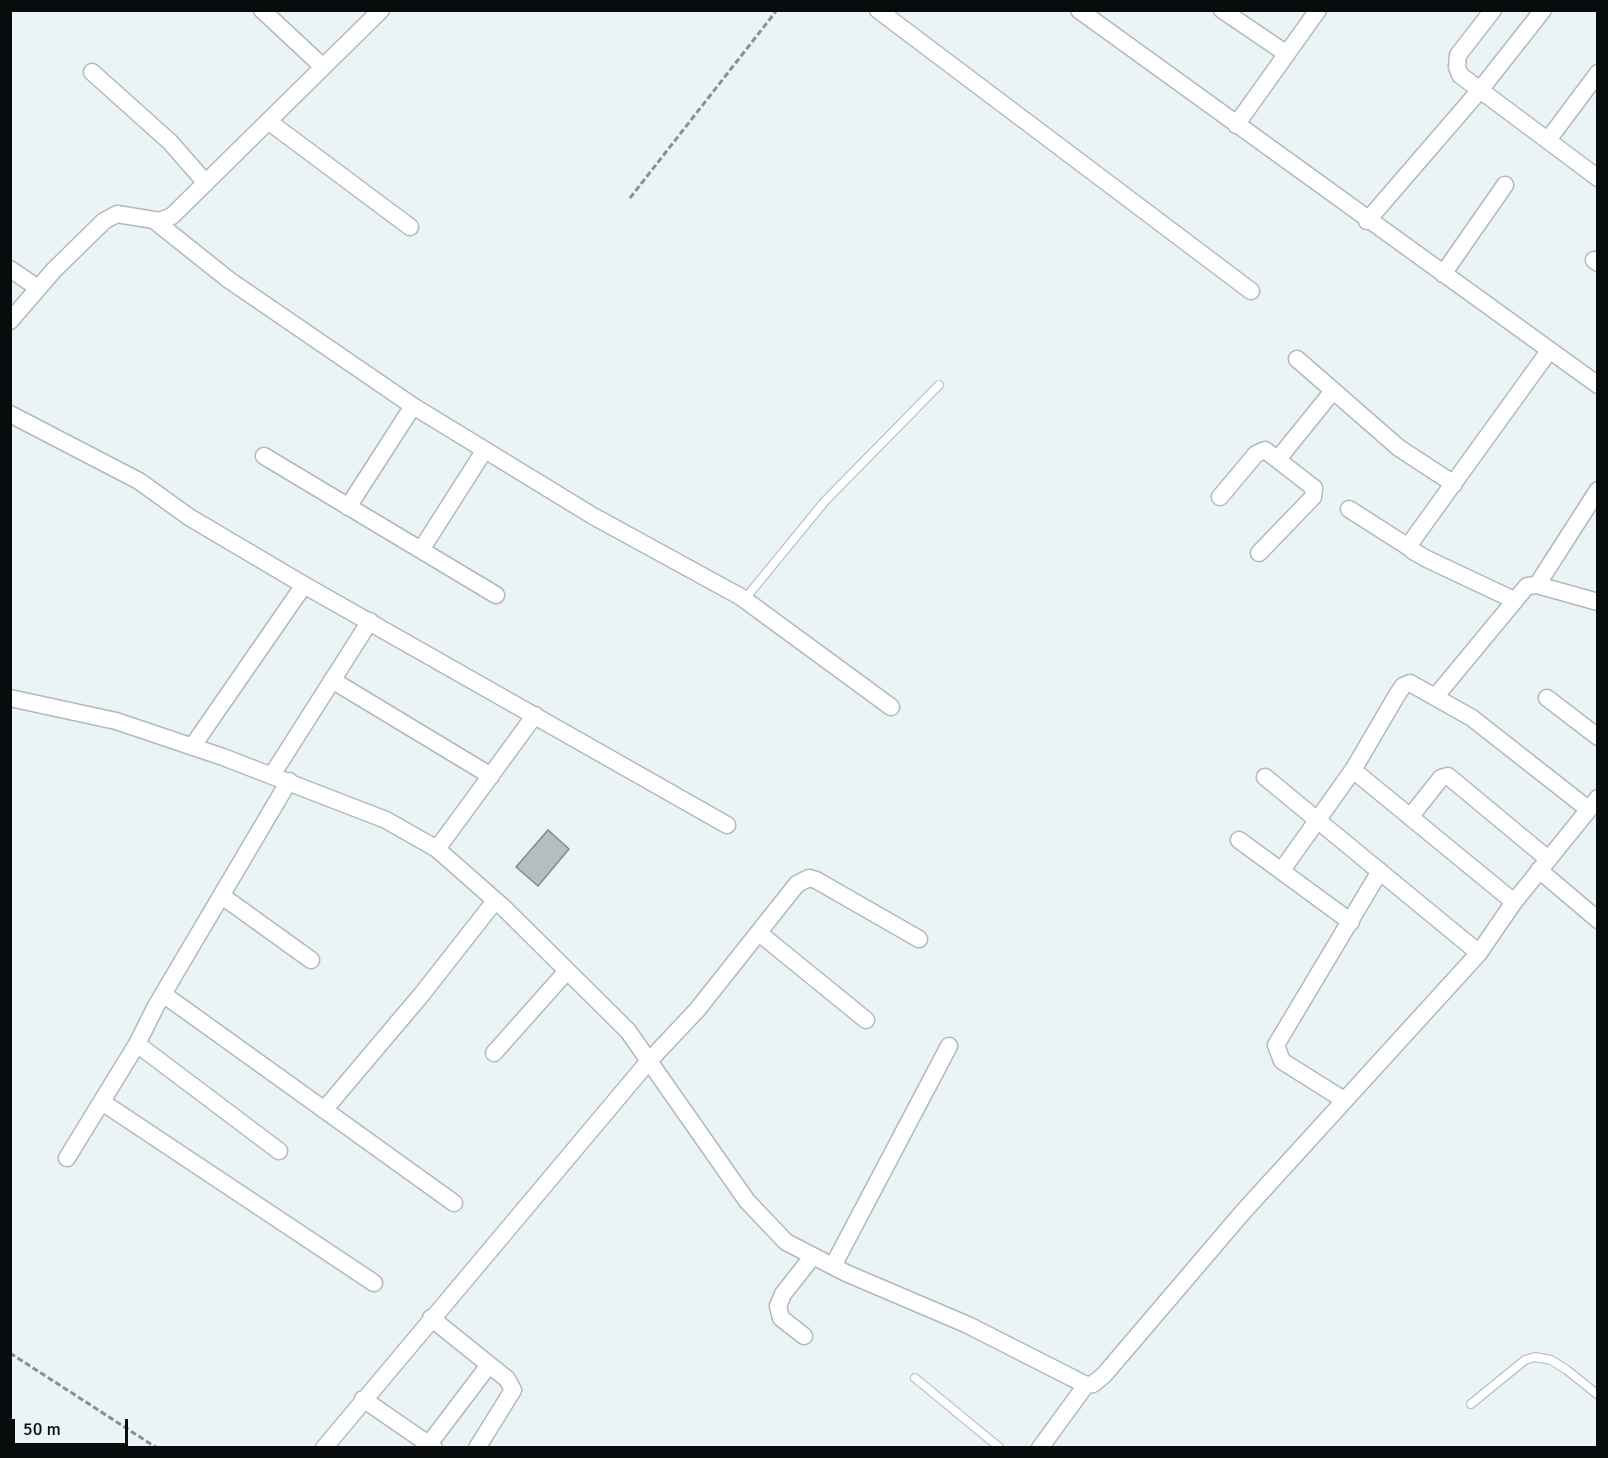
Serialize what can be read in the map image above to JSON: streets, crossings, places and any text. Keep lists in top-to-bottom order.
{
  "scale_bar": "50 m"
}
